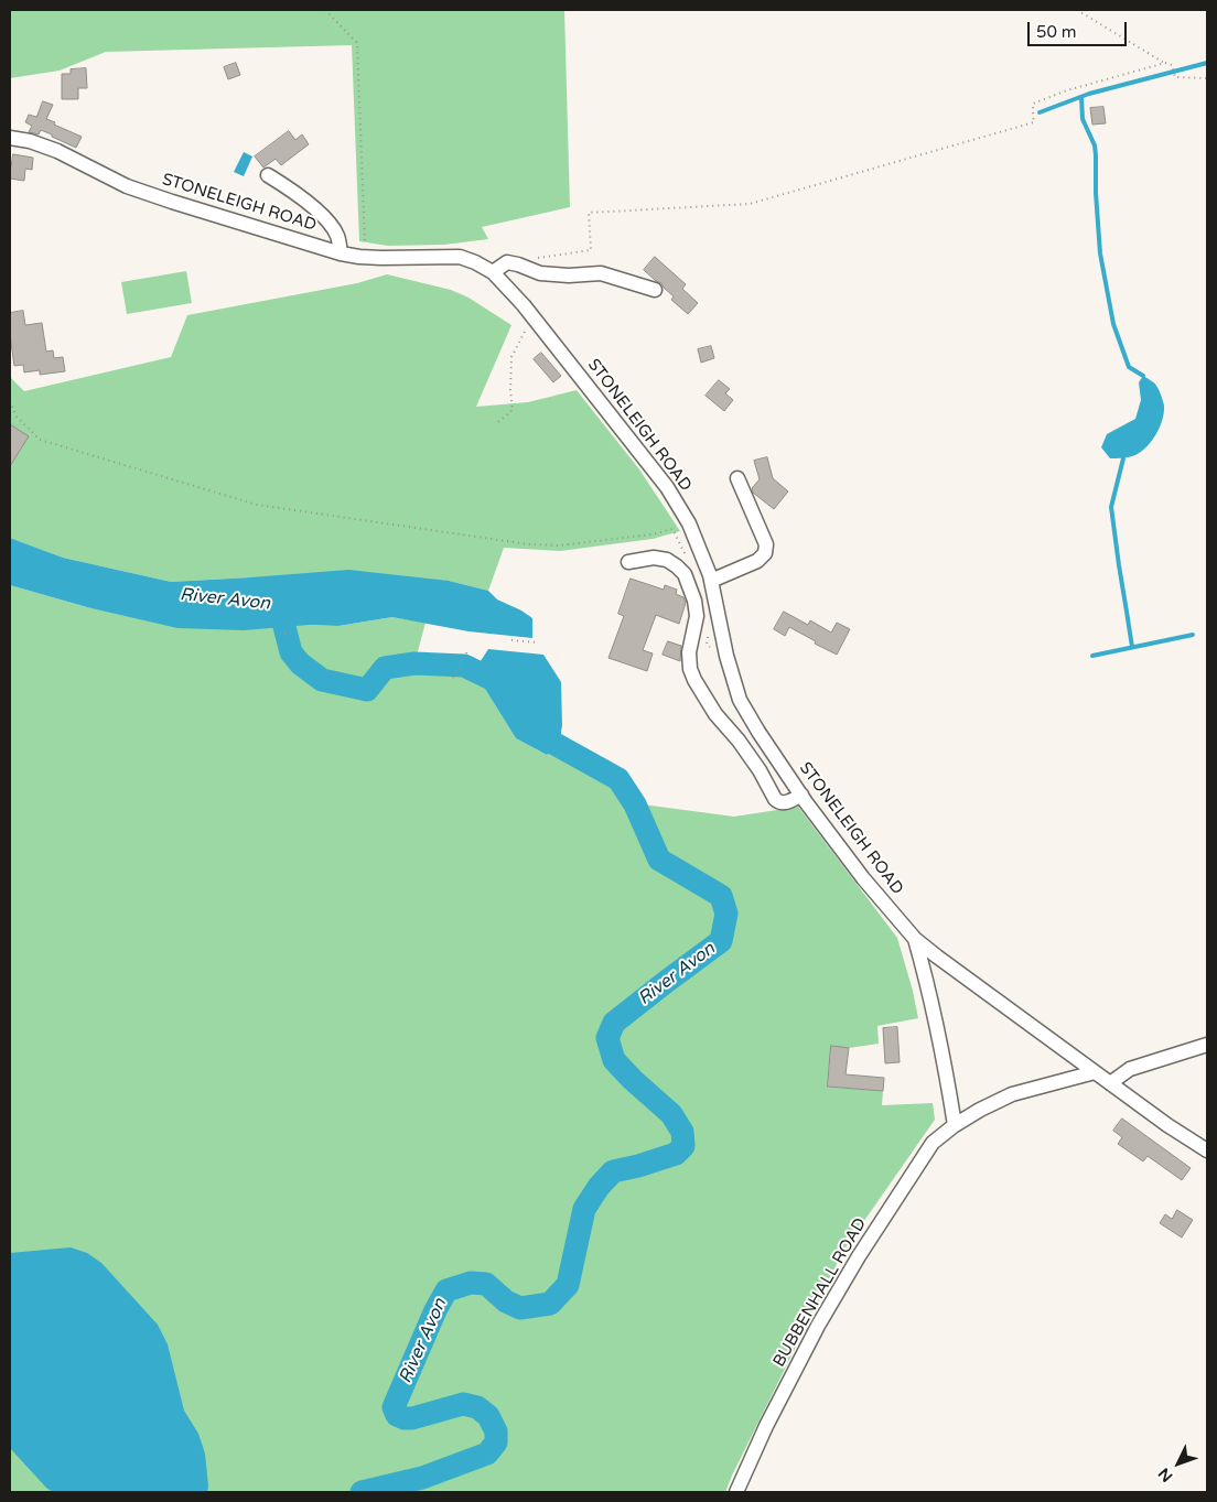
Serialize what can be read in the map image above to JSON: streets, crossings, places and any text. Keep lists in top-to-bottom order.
{
  "streets": {
    "street": ["STONELEIGH ROAD", "BUBBENHALL ROAD"]
  },
  "crossings": [
    ["STONELEIGH ROAD", "BUBBENHALL ROAD"]
  ],
  "water": ["River Avon"],
  "scale_bar": "50 m",
  "north": "bottom left"
}
